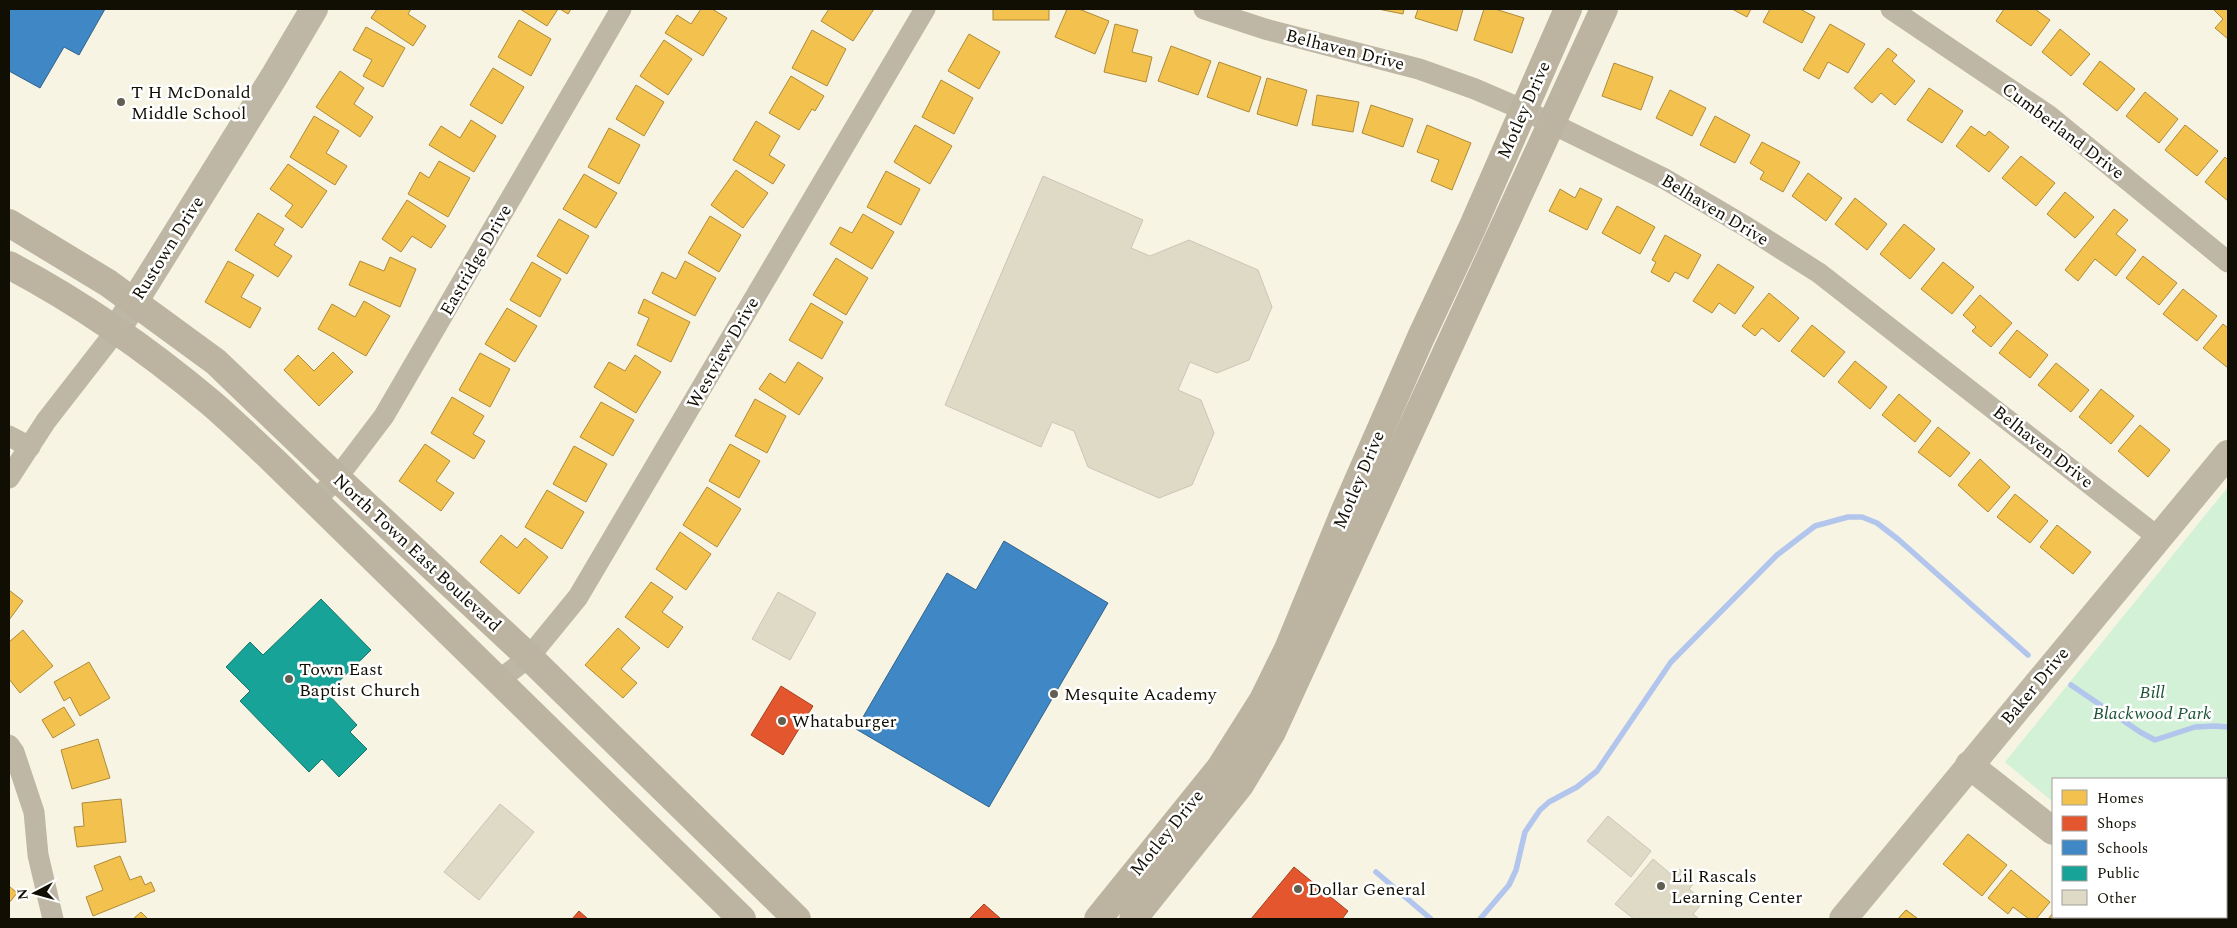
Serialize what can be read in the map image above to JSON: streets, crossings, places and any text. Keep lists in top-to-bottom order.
{
  "streets": {
    "main road": ["Motley Drive", "North Town East Boulevard"],
    "street": [
      "Belhaven Drive",
      "Cumberland Drive",
      "Rustown Drive",
      "Eastridge Drive",
      "Westview Drive",
      "Baker Drive"
    ]
  },
  "crossings": [
    ["Belhaven Drive", "Motley Drive"],
    ["Belhaven Drive", "Baker Drive"],
    ["Rustown Drive", "North Town East Boulevard"],
    ["Eastridge Drive", "North Town East Boulevard"],
    ["Westview Drive", "North Town East Boulevard"]
  ],
  "parks": ["Bill Blackwood Park"],
  "places": [
    "T H McDonald Middle School",
    "Town East Baptist Church",
    "Mesquite Academy",
    "Whataburger",
    "Lil Rascals Learning Center",
    "Dollar General"
  ],
  "legend": [
    "Homes",
    "Shops",
    "Schools",
    "Public",
    "Other"
  ],
  "north": "left"
}
